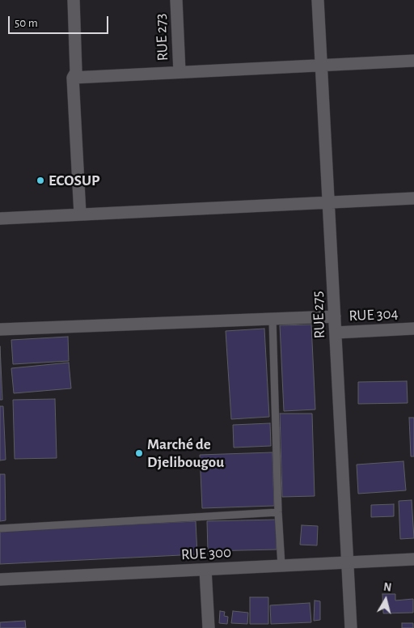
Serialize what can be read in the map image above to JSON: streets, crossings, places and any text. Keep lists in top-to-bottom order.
{
  "streets": {
    "street": [
      "RUE 273",
      "RUE 275",
      "RUE 304",
      "RUE 300"
    ]
  },
  "crossings": [
    ["RUE 275", "RUE 304"],
    ["RUE 275", "RUE 300"]
  ],
  "places": ["ECOSUP", "Marché de Djelibougou"],
  "scale_bar": "50 m",
  "north": "top"
}
